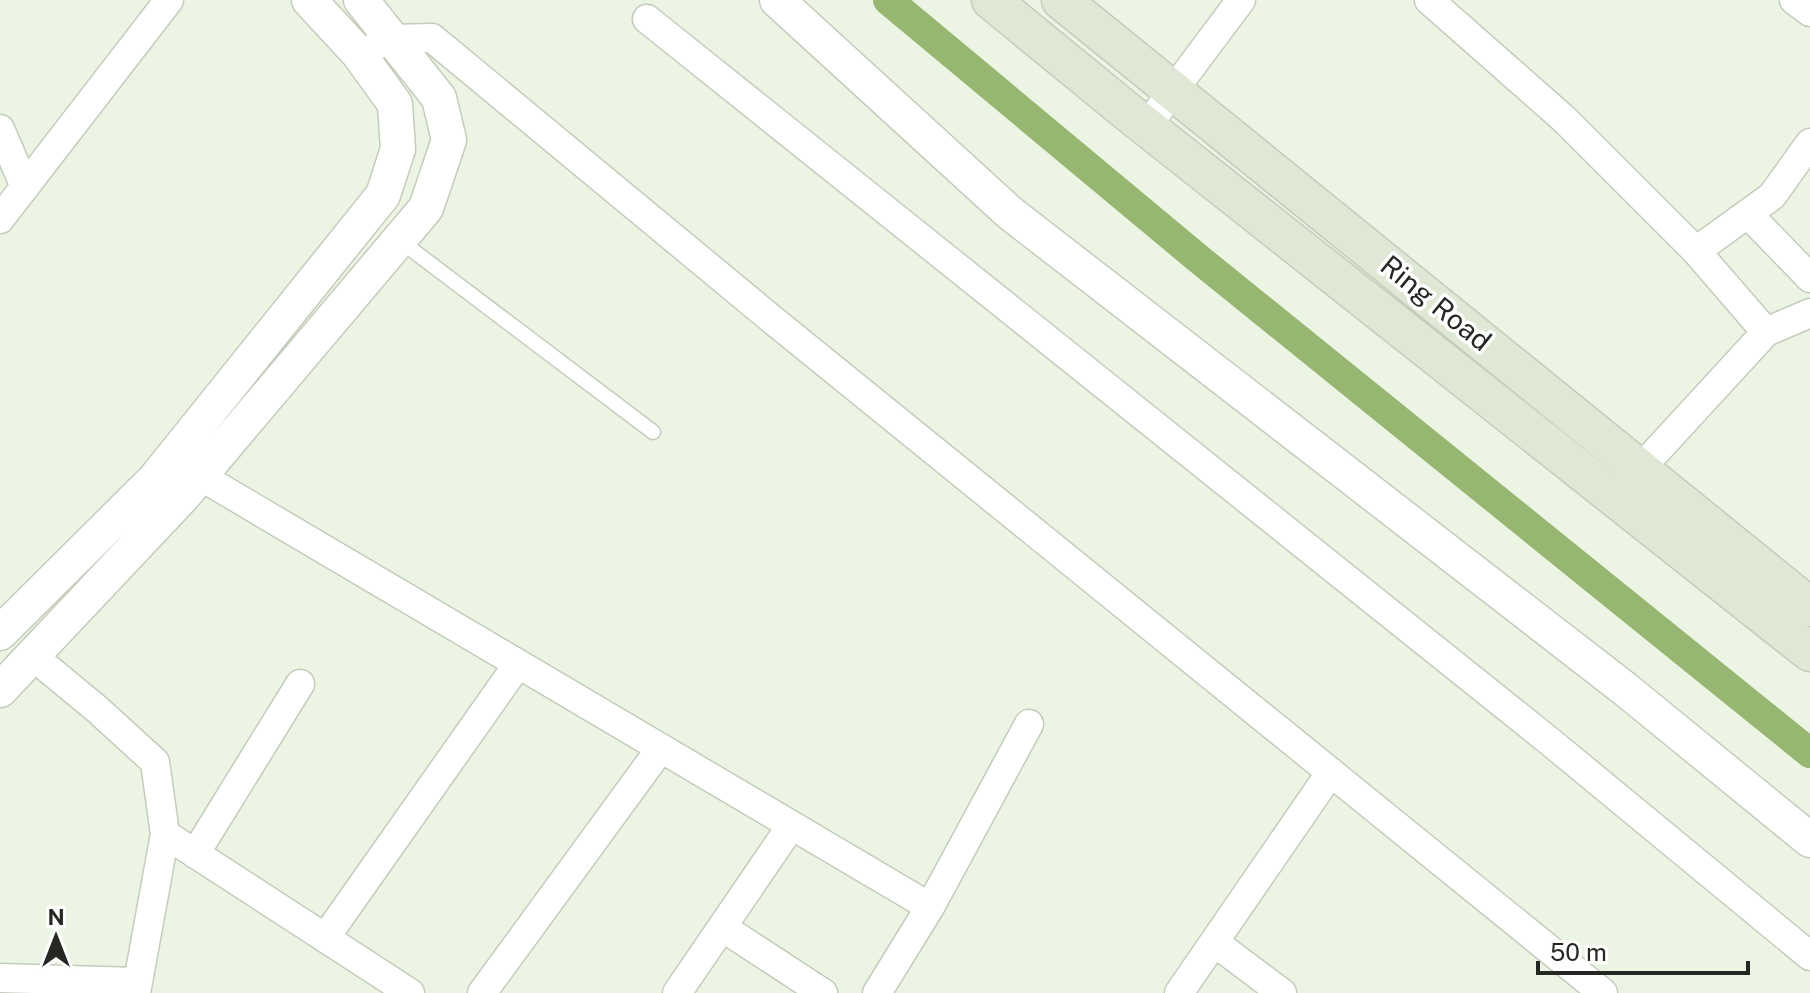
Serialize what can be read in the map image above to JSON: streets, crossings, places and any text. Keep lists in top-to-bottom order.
{
  "streets": {
    "main road": ["Ring Road"]
  },
  "scale_bar": "50 m",
  "north": "top"
}
